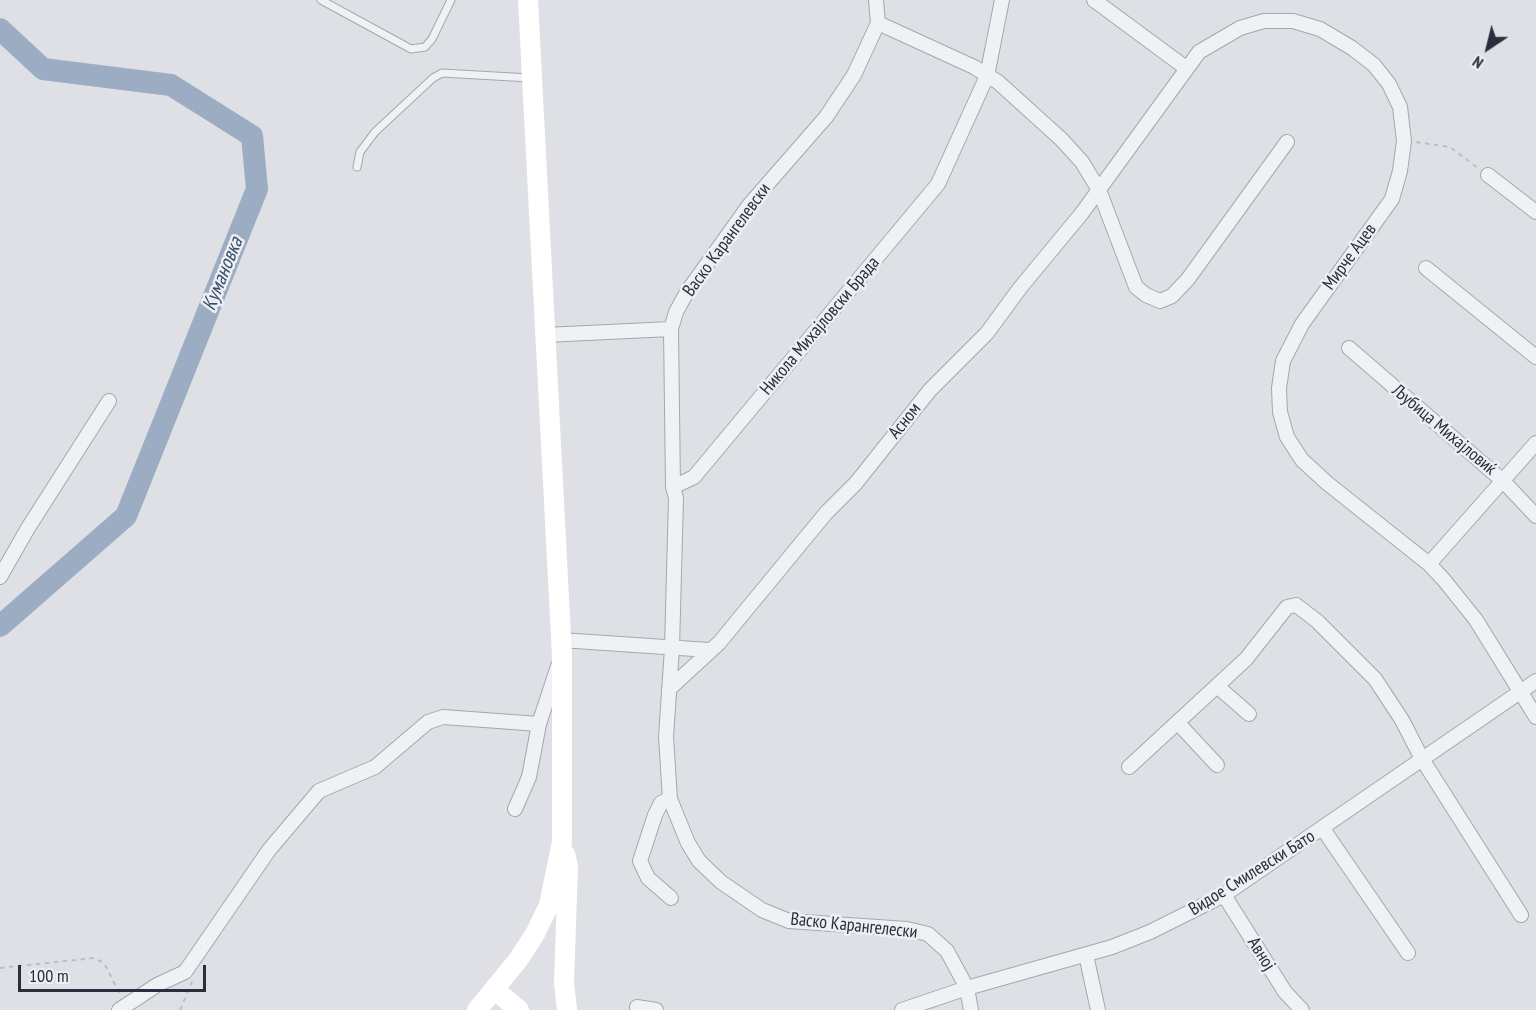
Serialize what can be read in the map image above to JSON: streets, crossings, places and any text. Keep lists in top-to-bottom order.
{
  "streets": {
    "street": [
      "Васко Карангелевски",
      "Мирче Ацев",
      "Никола Михајловски Брада",
      "Асном",
      "Љубица Михајловиќ",
      "Видое Смилевски Бато",
      "Васко Карангелески",
      "Авној"
    ]
  },
  "crossings": [
    ["Васко Карангелевски", "Никола Михајловски Брада"],
    ["Мирче Ацев", "Асном"],
    ["Мирче Ацев", "Видое Смилевски Бато"],
    ["Асном", "Васко Карангелески"],
    ["Видое Смилевски Бато", "Васко Карангелески"],
    ["Видое Смилевски Бато", "Авној"]
  ],
  "water": ["Кумановка"],
  "scale_bar": "100 m",
  "north": "bottom left"
}
